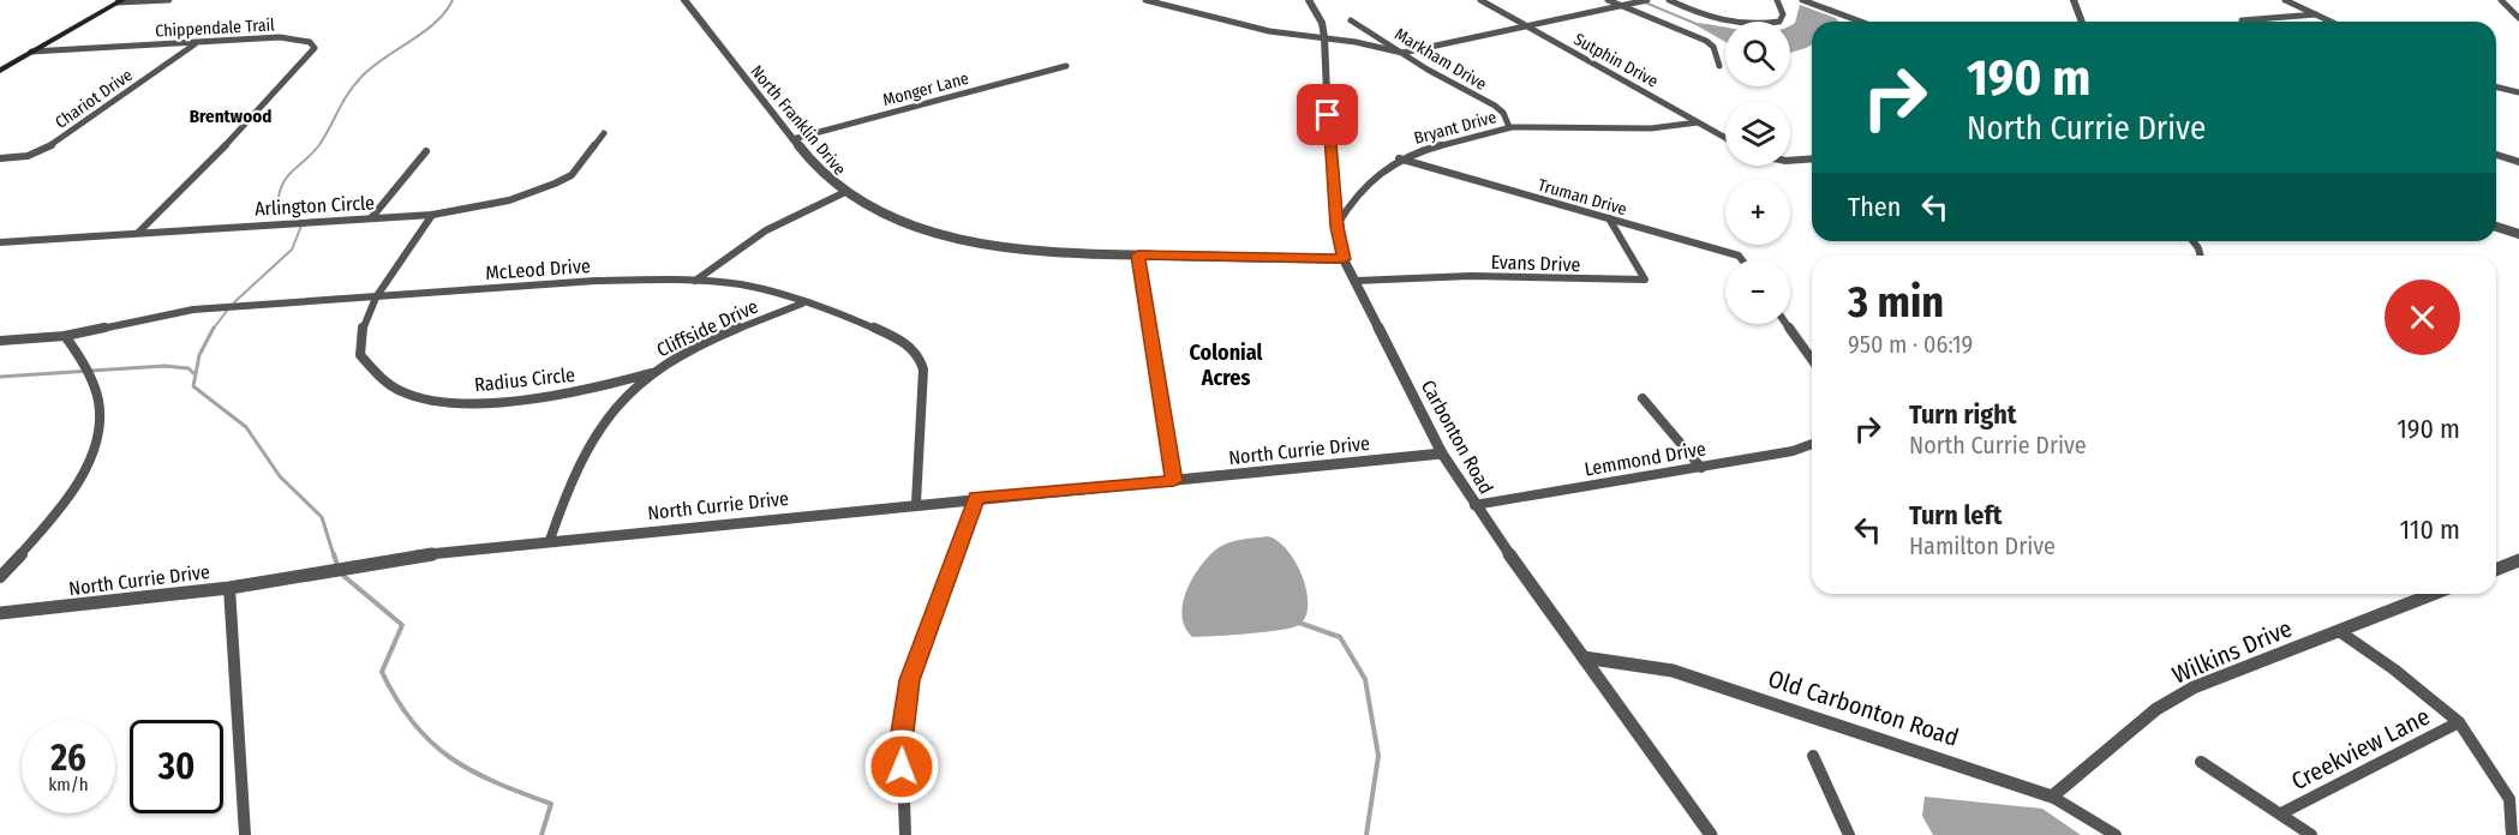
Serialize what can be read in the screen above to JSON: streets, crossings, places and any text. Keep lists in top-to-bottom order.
{
  "streets": {
    "street": [
      "Chippendale Trail",
      "Markham Drive",
      "Sutphin Drive",
      "Monger Lane",
      "Chariot Drive",
      "North Franklin Drive",
      "Bryant Drive",
      "Truman Drive",
      "Arlington Circle",
      "Evans Drive",
      "McLeod Drive",
      "Cliffside Drive",
      "Radius Circle",
      "Carbonton Road",
      "North Currie Drive",
      "Lemmond Drive",
      "Wilkins Drive",
      "Old Carbonton Road",
      "Creekview Lane"
    ]
  },
  "crossings": [
    ["Chippendale Trail", "Chariot Drive"],
    ["Chippendale Trail", "Arlington Circle"],
    ["Markham Drive", "Bryant Drive"],
    ["Sutphin Drive", "Bryant Drive"],
    ["Monger Lane", "North Franklin Drive"],
    ["North Franklin Drive", "Carbonton Road"],
    ["Bryant Drive", "Truman Drive"],
    ["Bryant Drive", "Carbonton Road"],
    ["Truman Drive", "Evans Drive"],
    ["Arlington Circle", "Radius Circle"],
    ["Evans Drive", "Carbonton Road"],
    ["McLeod Drive", "Cliffside Drive"],
    ["McLeod Drive", "Radius Circle"],
    ["McLeod Drive", "North Currie Drive"],
    ["Cliffside Drive", "Radius Circle"],
    ["Cliffside Drive", "North Currie Drive"],
    ["Carbonton Road", "North Currie Drive"],
    ["Carbonton Road", "Lemmond Drive"],
    ["Carbonton Road", "Old Carbonton Road"],
    ["Wilkins Drive", "Old Carbonton Road"]
  ],
  "districts": ["Brentwood", "Colonial Acres"],
  "page": {
    "map_buttons": ["+", "−"],
    "turn": ["190 m", "North Currie Drive"],
    "then": "Then",
    "heading": ["3 min", "950 m · 06:19"],
    "list": [
      {
        "name": "Turn right",
        "note": "North Currie Drive",
        "value": "190 m"
      },
      {
        "name": "Turn left",
        "note": "Hamilton Drive",
        "value": "110 m"
      }
    ],
    "speed": "26 km/h",
    "limit": "30"
  }
}
